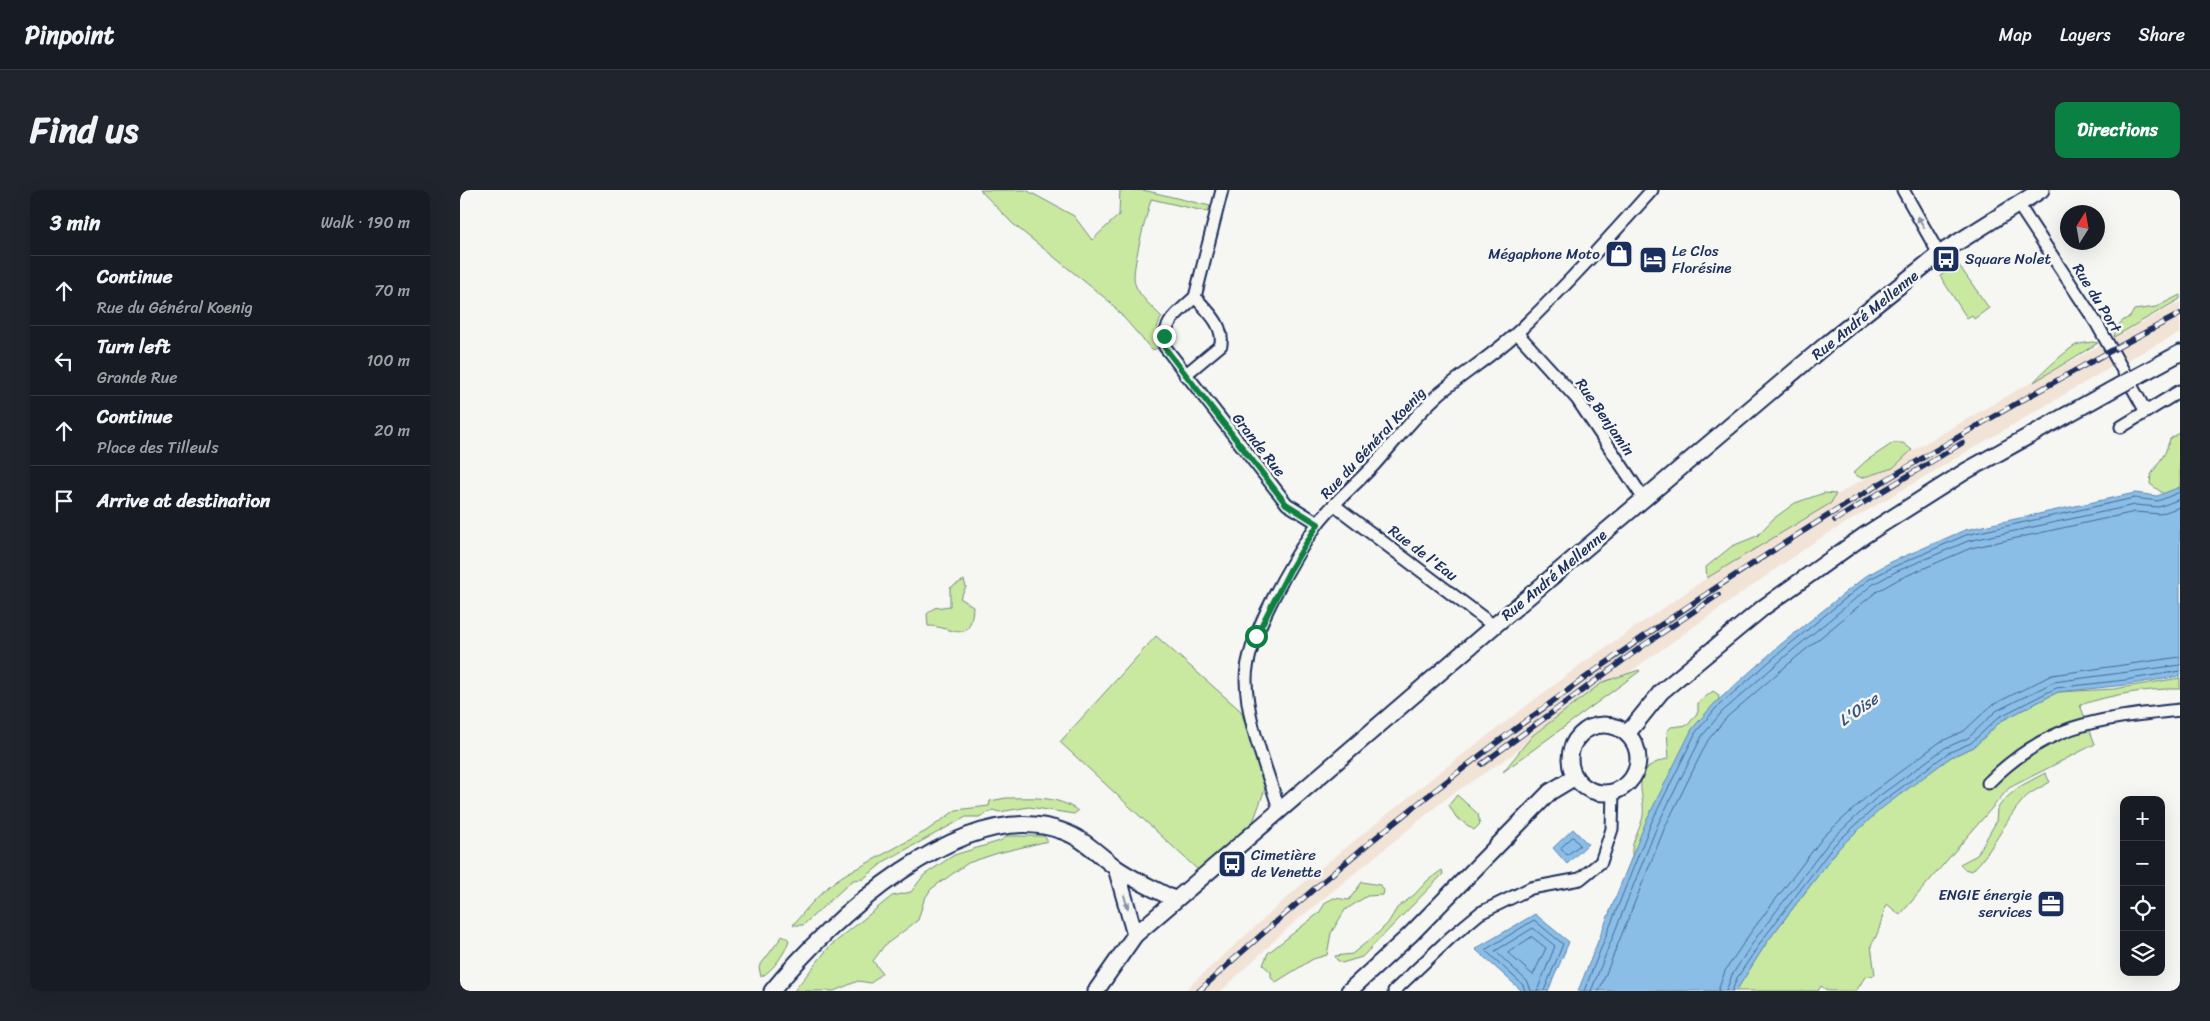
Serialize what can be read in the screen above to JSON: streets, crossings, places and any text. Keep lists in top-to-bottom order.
{
  "streets": {
    "street": [
      "Rue du Port",
      "Rue André Mellenne",
      "Rue Benjamin",
      "Rue du Général Koenig",
      "Grande Rue",
      "Rue de l'Eau"
    ]
  },
  "crossings": [
    ["Rue du Port", "Rue André Mellenne"],
    ["Rue André Mellenne", "Rue Benjamin"],
    ["Rue André Mellenne", "Rue du Général Koenig"],
    ["Rue André Mellenne", "Rue de l'Eau"],
    ["Rue Benjamin", "Rue du Général Koenig"],
    ["Rue du Général Koenig", "Grande Rue"],
    ["Rue du Général Koenig", "Rue de l'Eau"]
  ],
  "water": ["L'Oise"],
  "places": {
    "shop": ["Mégaphone Moto"],
    "bus stop": ["Square Nolet", "Cimetière de Venette"],
    "hotel": ["Le Clos Florésine"],
    "office": ["ENGIE énergie services"]
  },
  "north": "top",
  "page": {
    "header": "Pinpoint",
    "nav": ["Map", "Layers", "Share"],
    "title": "Find us",
    "buttons": "Directions",
    "heading": ["3 min", "Walk · 190 m"],
    "list": [
      ["Continue", "Rue du Général Koenig", "70 m"],
      ["Turn left", "Grande Rue", "100 m"],
      ["Continue", "Place des Tilleuls", "20 m"],
      "Arrive at destination"
    ],
    "map_buttons": ["+", "−"]
  }
}
